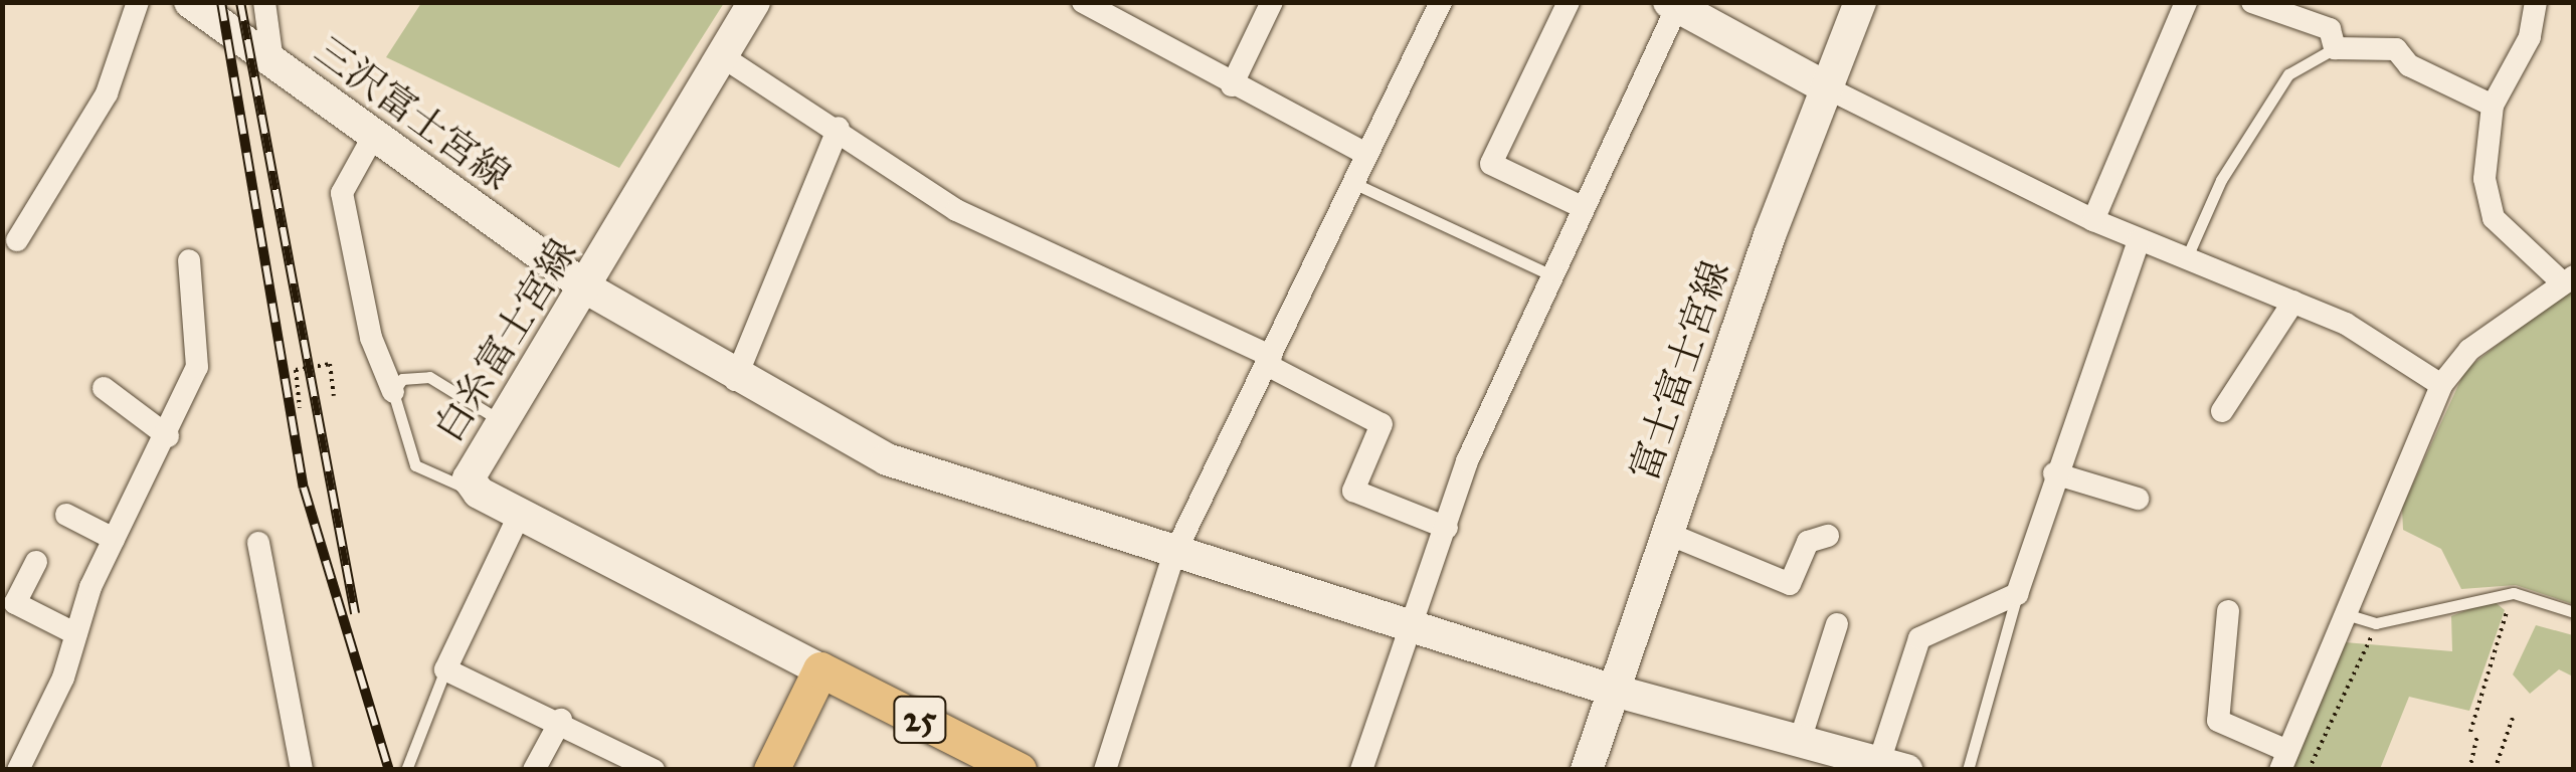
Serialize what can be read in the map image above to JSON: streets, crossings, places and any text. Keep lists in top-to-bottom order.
{
  "streets": {
    "main road": [
      "三沢富士宮線",
      "白糸富士宮線",
      "富士富士宮線",
      "25"
    ]
  },
  "crossings": [
    ["三沢富士宮線", "白糸富士宮線"],
    ["三沢富士宮線", "富士富士宮線"],
    ["白糸富士宮線", "25"]
  ]
}
